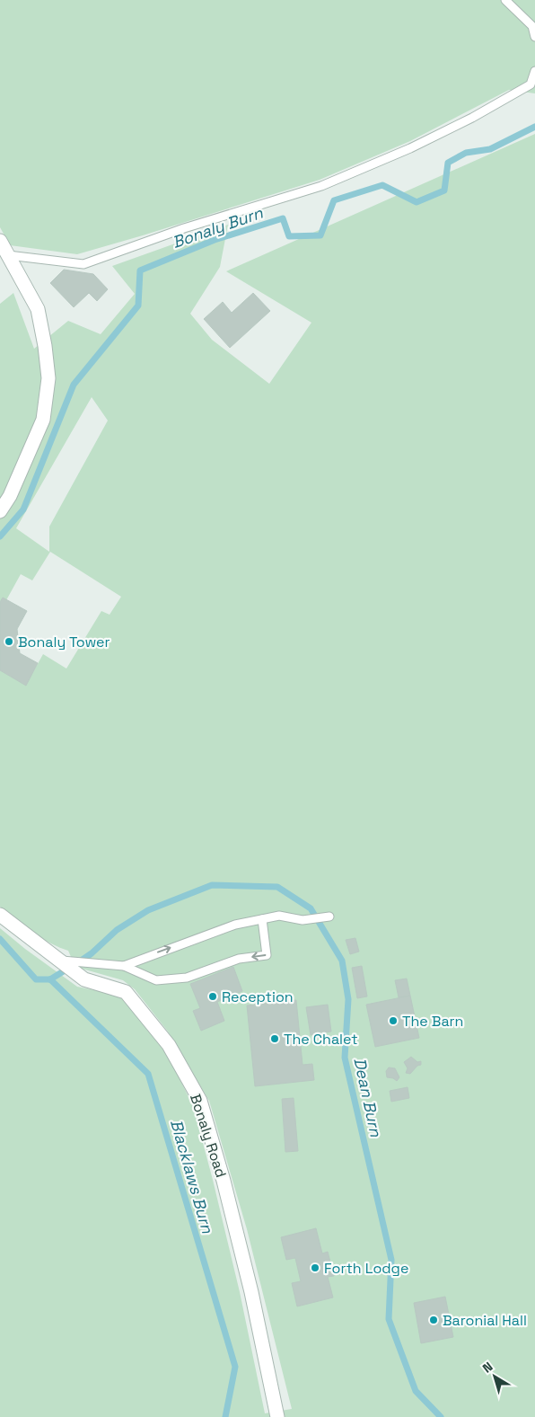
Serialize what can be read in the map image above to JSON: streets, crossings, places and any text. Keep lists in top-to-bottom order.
{
  "streets": {
    "street": ["Bonaly Road"]
  },
  "water": ["Bonaly Burn", "Dean Burn", "Blacklaws Burn"],
  "places": [
    "Bonaly Tower",
    "Reception",
    "The Barn",
    "The Chalet",
    "Forth Lodge",
    "Baronial Hall"
  ],
  "north": "top left"
}
